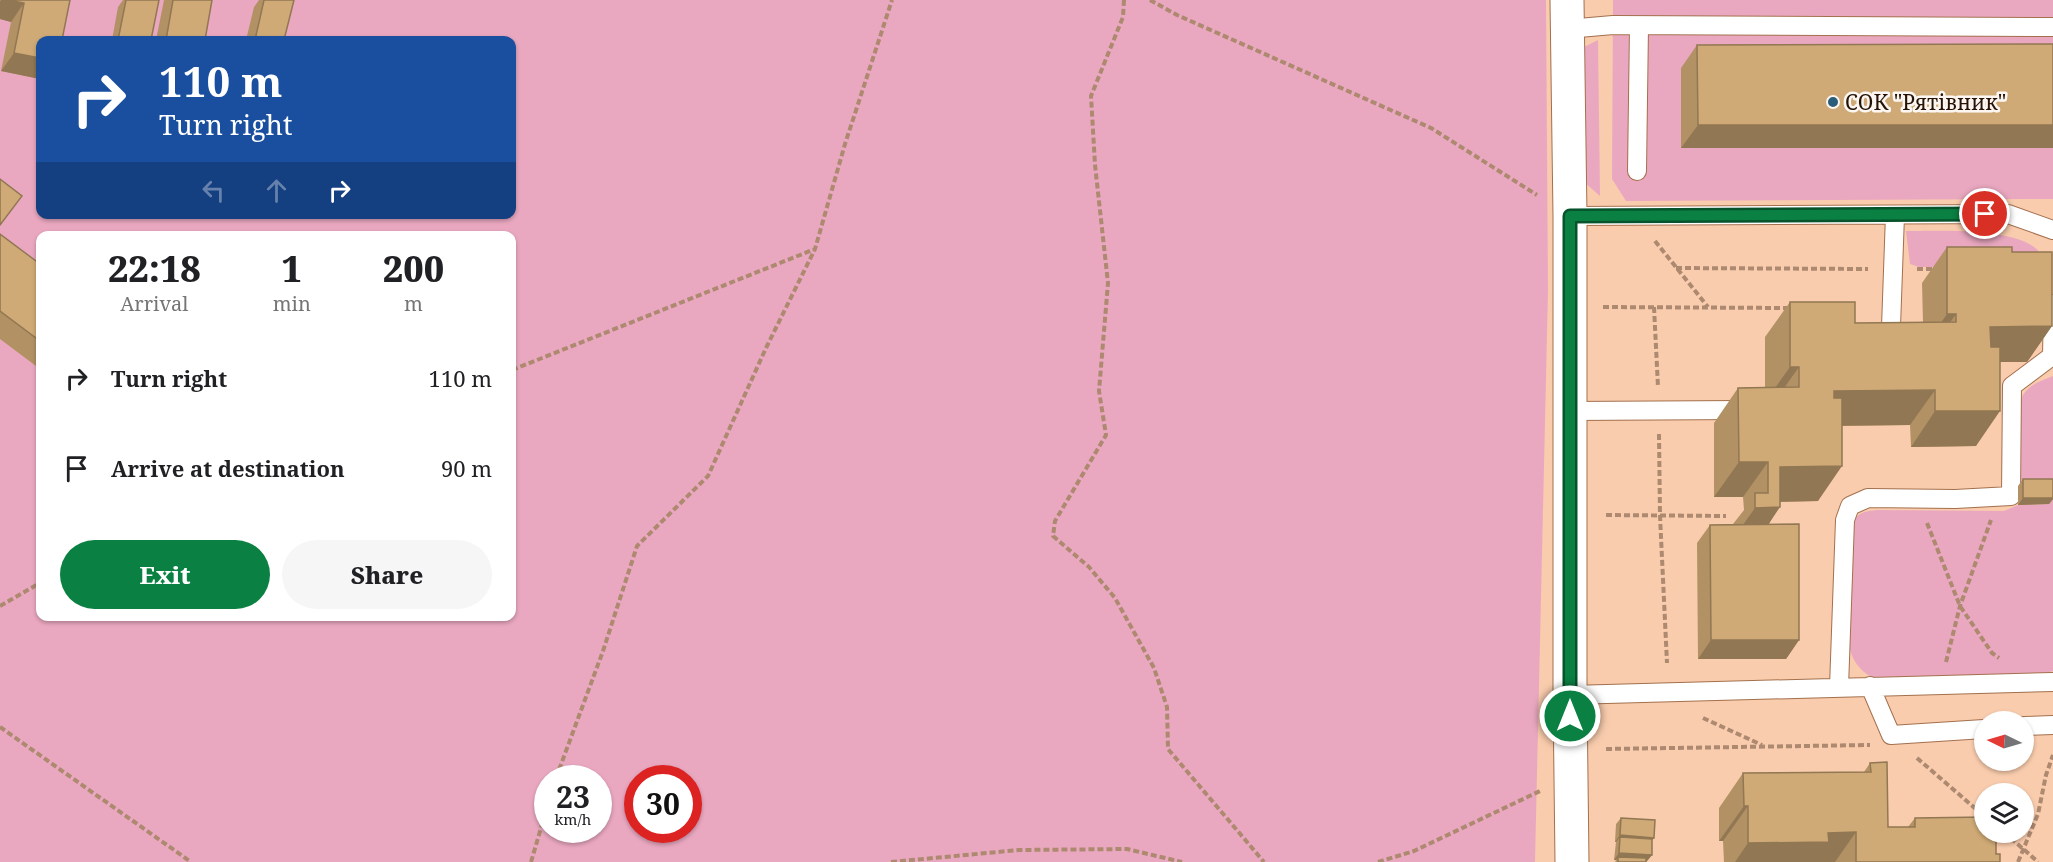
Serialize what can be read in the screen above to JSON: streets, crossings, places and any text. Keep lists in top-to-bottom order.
{
  "places": ["СОК \"Рятівник\""],
  "north": "left",
  "page": {
    "turn": ["110 m", "Turn right"],
    "eta": [
      "22:18",
      "Arrival",
      "1",
      "min",
      "200",
      "m"
    ],
    "list": [
      {
        "name": "Turn right",
        "value": "110 m"
      },
      {
        "name": "Arrive at destination",
        "value": "90 m"
      }
    ],
    "buttons": ["Exit", "Share"],
    "speed": "23 km/h",
    "limit": "30"
  }
}
